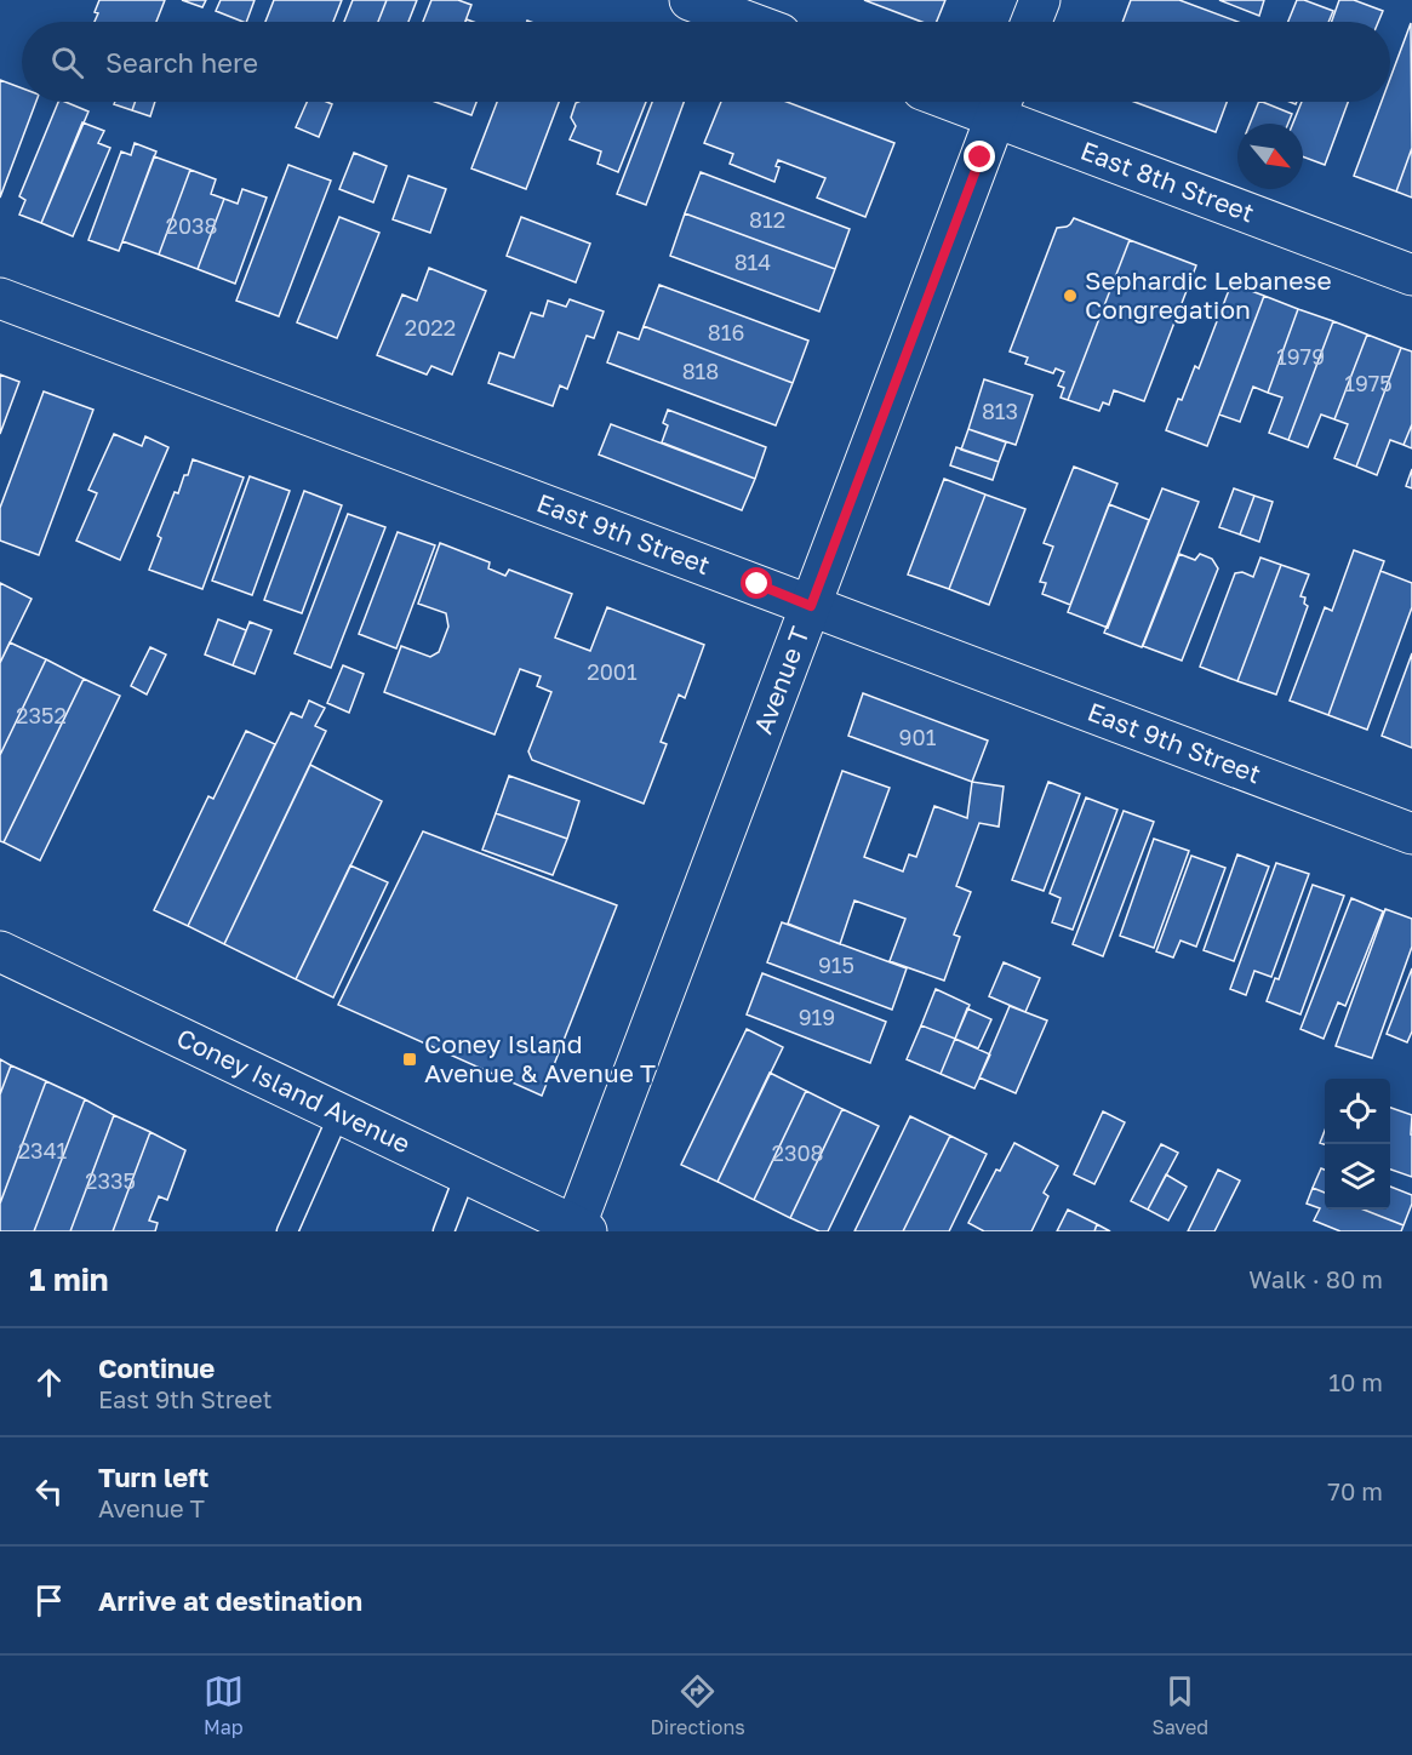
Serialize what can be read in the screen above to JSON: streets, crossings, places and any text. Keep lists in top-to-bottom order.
{
  "streets": {
    "street": [
      "East 8th Street",
      "East 9th Street",
      "Avenue T",
      "Coney Island Avenue"
    ]
  },
  "crossings": [
    ["East 8th Street", "Avenue T"],
    ["East 9th Street", "Avenue T"],
    ["Avenue T", "Coney Island Avenue"]
  ],
  "places": {
    "other": ["Sephardic Lebanese Congregation"],
    "transit": ["Coney Island Avenue & Avenue T"]
  },
  "house_numbers": [
    "812",
    "2038",
    "814",
    "2022",
    "816",
    "1979",
    "818",
    "1975",
    "813",
    "2001",
    "2352",
    "901",
    "915",
    "919",
    "2341",
    "2308",
    "2335"
  ],
  "north": "bottom right",
  "page": {
    "search": "Search here",
    "heading": ["1 min", "Walk · 80 m"],
    "list": [
      ["Continue", "East 9th Street", "10 m"],
      ["Turn left", "Avenue T", "70 m"],
      "Arrive at destination"
    ],
    "nav": ["Map", "Directions", "Saved"]
  }
}
